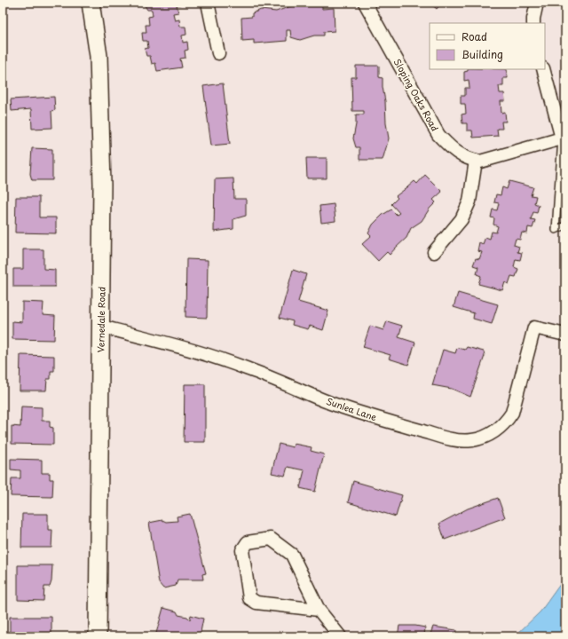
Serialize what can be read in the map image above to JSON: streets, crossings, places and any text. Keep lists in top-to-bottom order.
{
  "streets": {
    "street": ["Sloping Oaks Road", "Vernedale Road", "Sunlea Lane"]
  },
  "crossings": [
    ["Vernedale Road", "Sunlea Lane"]
  ],
  "legend": ["Road", "Building"]
}
